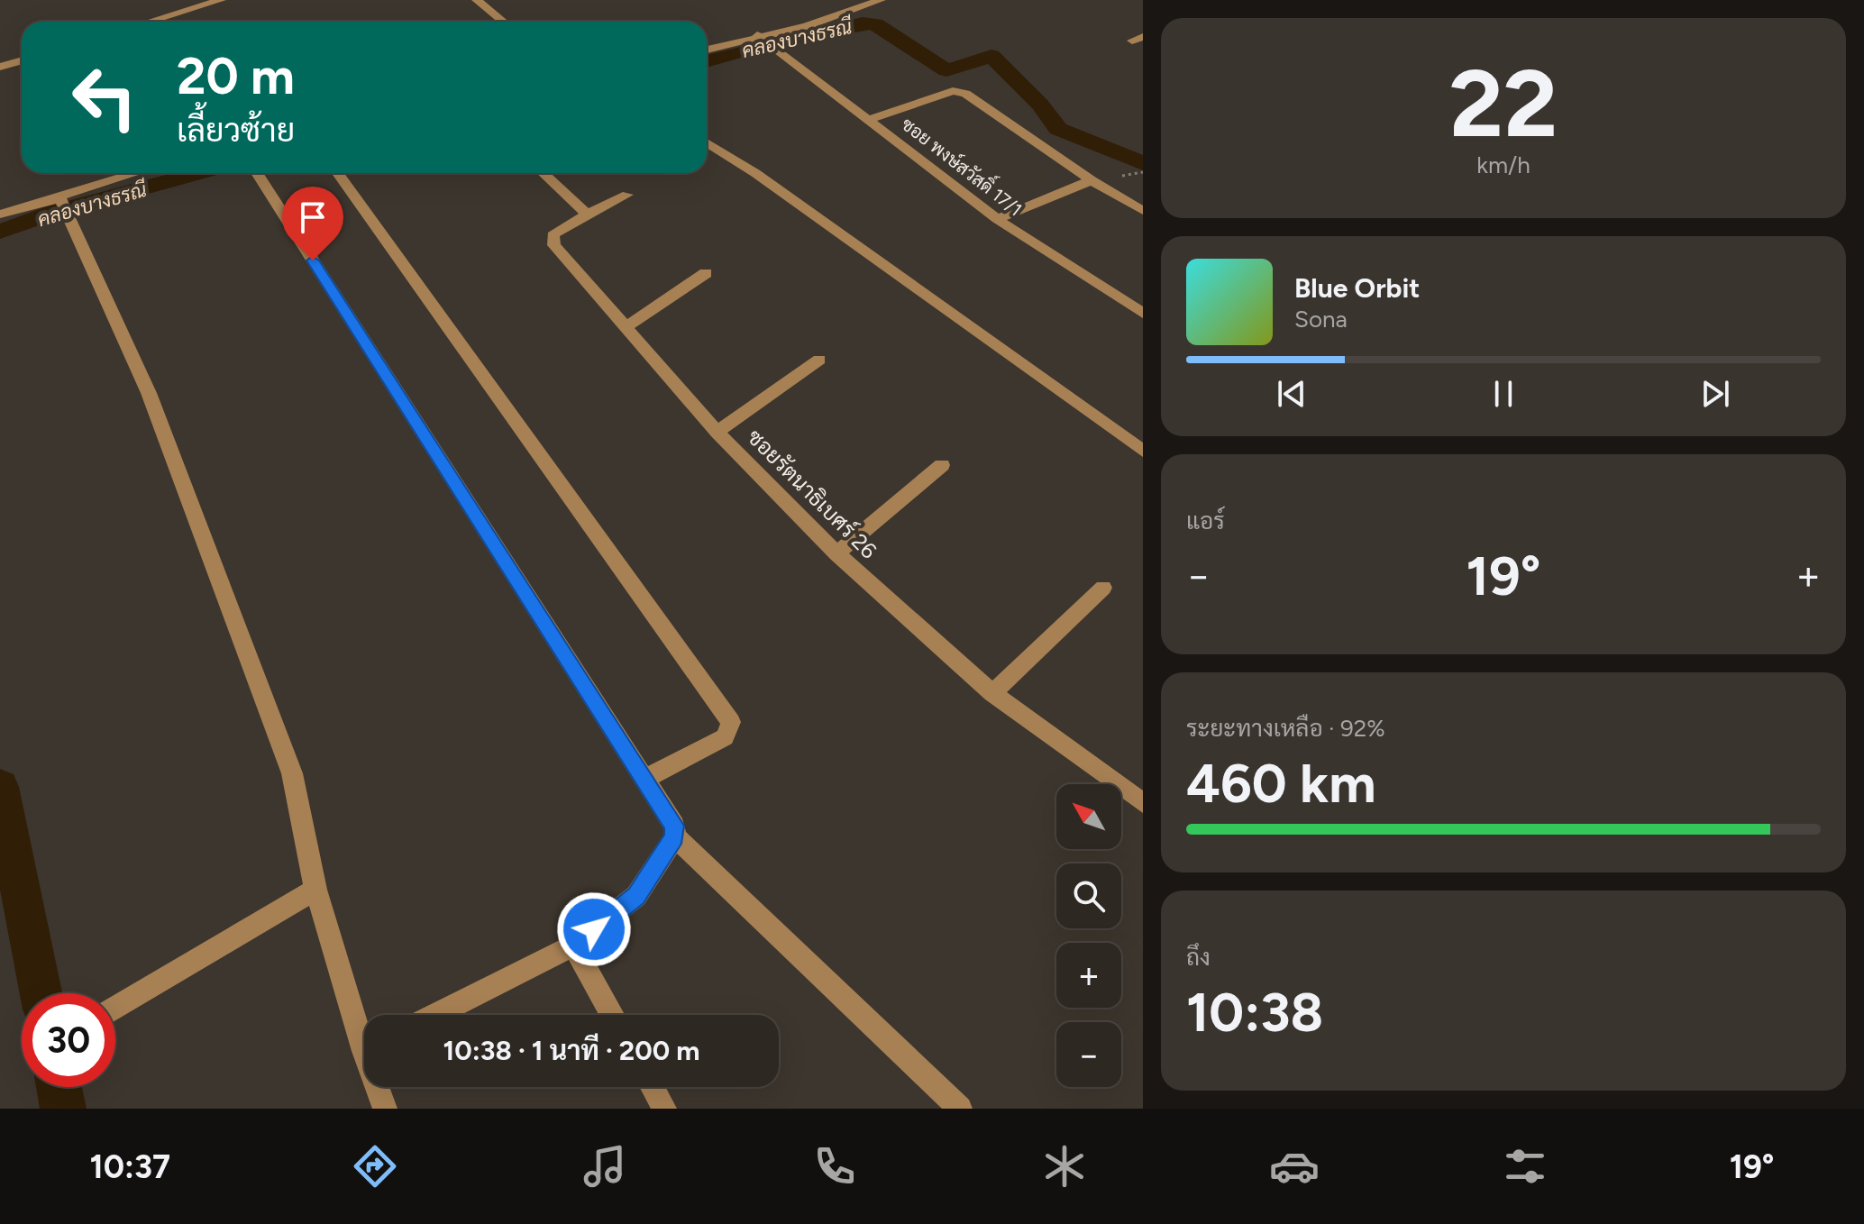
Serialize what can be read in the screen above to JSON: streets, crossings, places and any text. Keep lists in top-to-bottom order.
{
  "streets": {
    "street": ["ซอย พงษ์สวัสดิ์ 17/1", "ซอยรัตนาธิเบศร์ 26"]
  },
  "water": ["คลองบางธรณี"],
  "north": "top left",
  "page": {
    "tile": [
      ["22", "km/h"],
      "แอร์",
      ["ระยะทางเหลือ · 92%", "460 km"],
      ["ถึง", "10:38"]
    ],
    "turn": ["20 m", "เลี้ยวซ้าย"],
    "song": ["Blue Orbit", "Sona"],
    "heat": ["−", "19°", "+"],
    "map_buttons": ["+", "−"],
    "limit": "30",
    "trip": "10:38 · 1 นาที · 200 m",
    "tabs": ["10:37", "19°"]
  }
}
